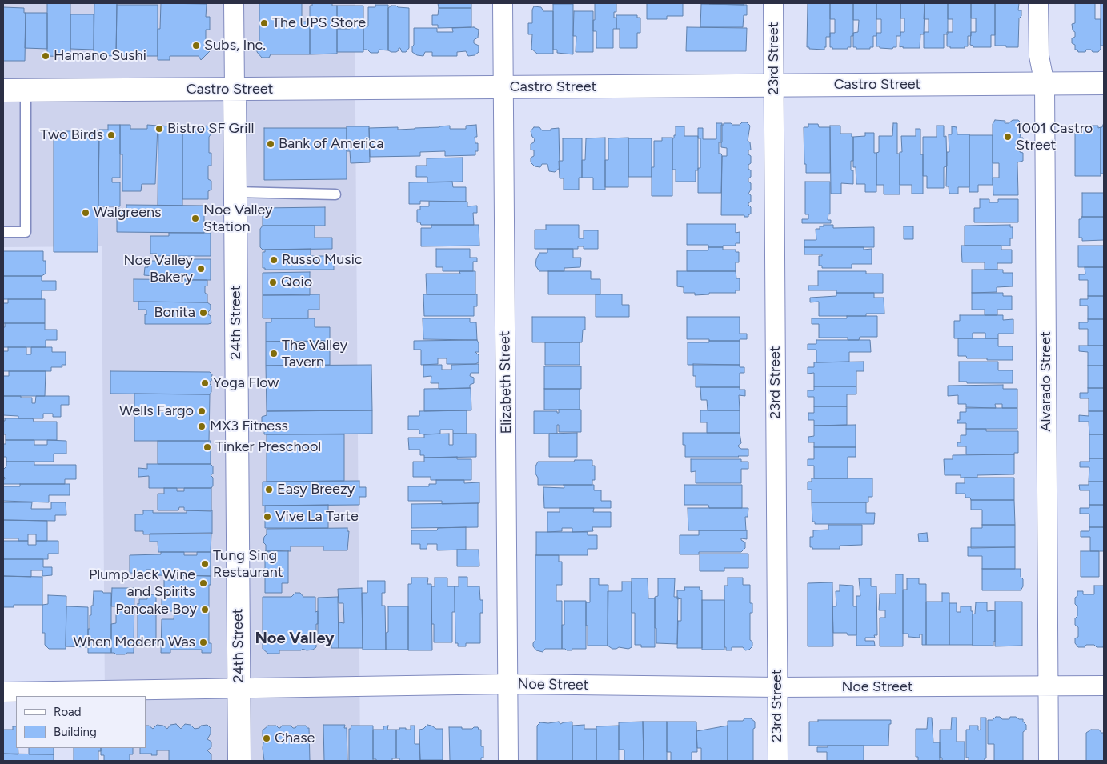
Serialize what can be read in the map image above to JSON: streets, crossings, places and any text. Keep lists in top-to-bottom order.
{
  "streets": {
    "street": [
      "23rd Street",
      "Castro Street",
      "24th Street",
      "Alvarado Street",
      "Elizabeth Street",
      "Noe Street"
    ]
  },
  "crossings": [
    ["23rd Street", "Castro Street"],
    ["23rd Street", "Noe Street"],
    ["Castro Street", "24th Street"],
    ["Castro Street", "Alvarado Street"],
    ["Castro Street", "Elizabeth Street"],
    ["24th Street", "Noe Street"],
    ["Alvarado Street", "Noe Street"],
    ["Elizabeth Street", "Noe Street"]
  ],
  "districts": ["Noe Valley"],
  "places": [
    "The UPS Store",
    "Subs, Inc.",
    "Hamano Sushi",
    "Bistro SF Grill",
    "Two Birds",
    "1001 Castro Street",
    "Bank of America",
    "Walgreens",
    "Noe Valley Station",
    "Russo Music",
    "Noe Valley Bakery",
    "Qoio",
    "Bonita",
    "The Valley Tavern",
    "Yoga Flow",
    "Wells Fargo",
    "MX3 Fitness",
    "Tinker Preschool",
    "Easy Breezy",
    "Vive La Tarte",
    "Tung Sing Restaurant",
    "PlumpJack Wine and Spirits",
    "Pancake Boy",
    "When Modern Was",
    "Chase"
  ],
  "legend": ["Road", "Building"]
}
